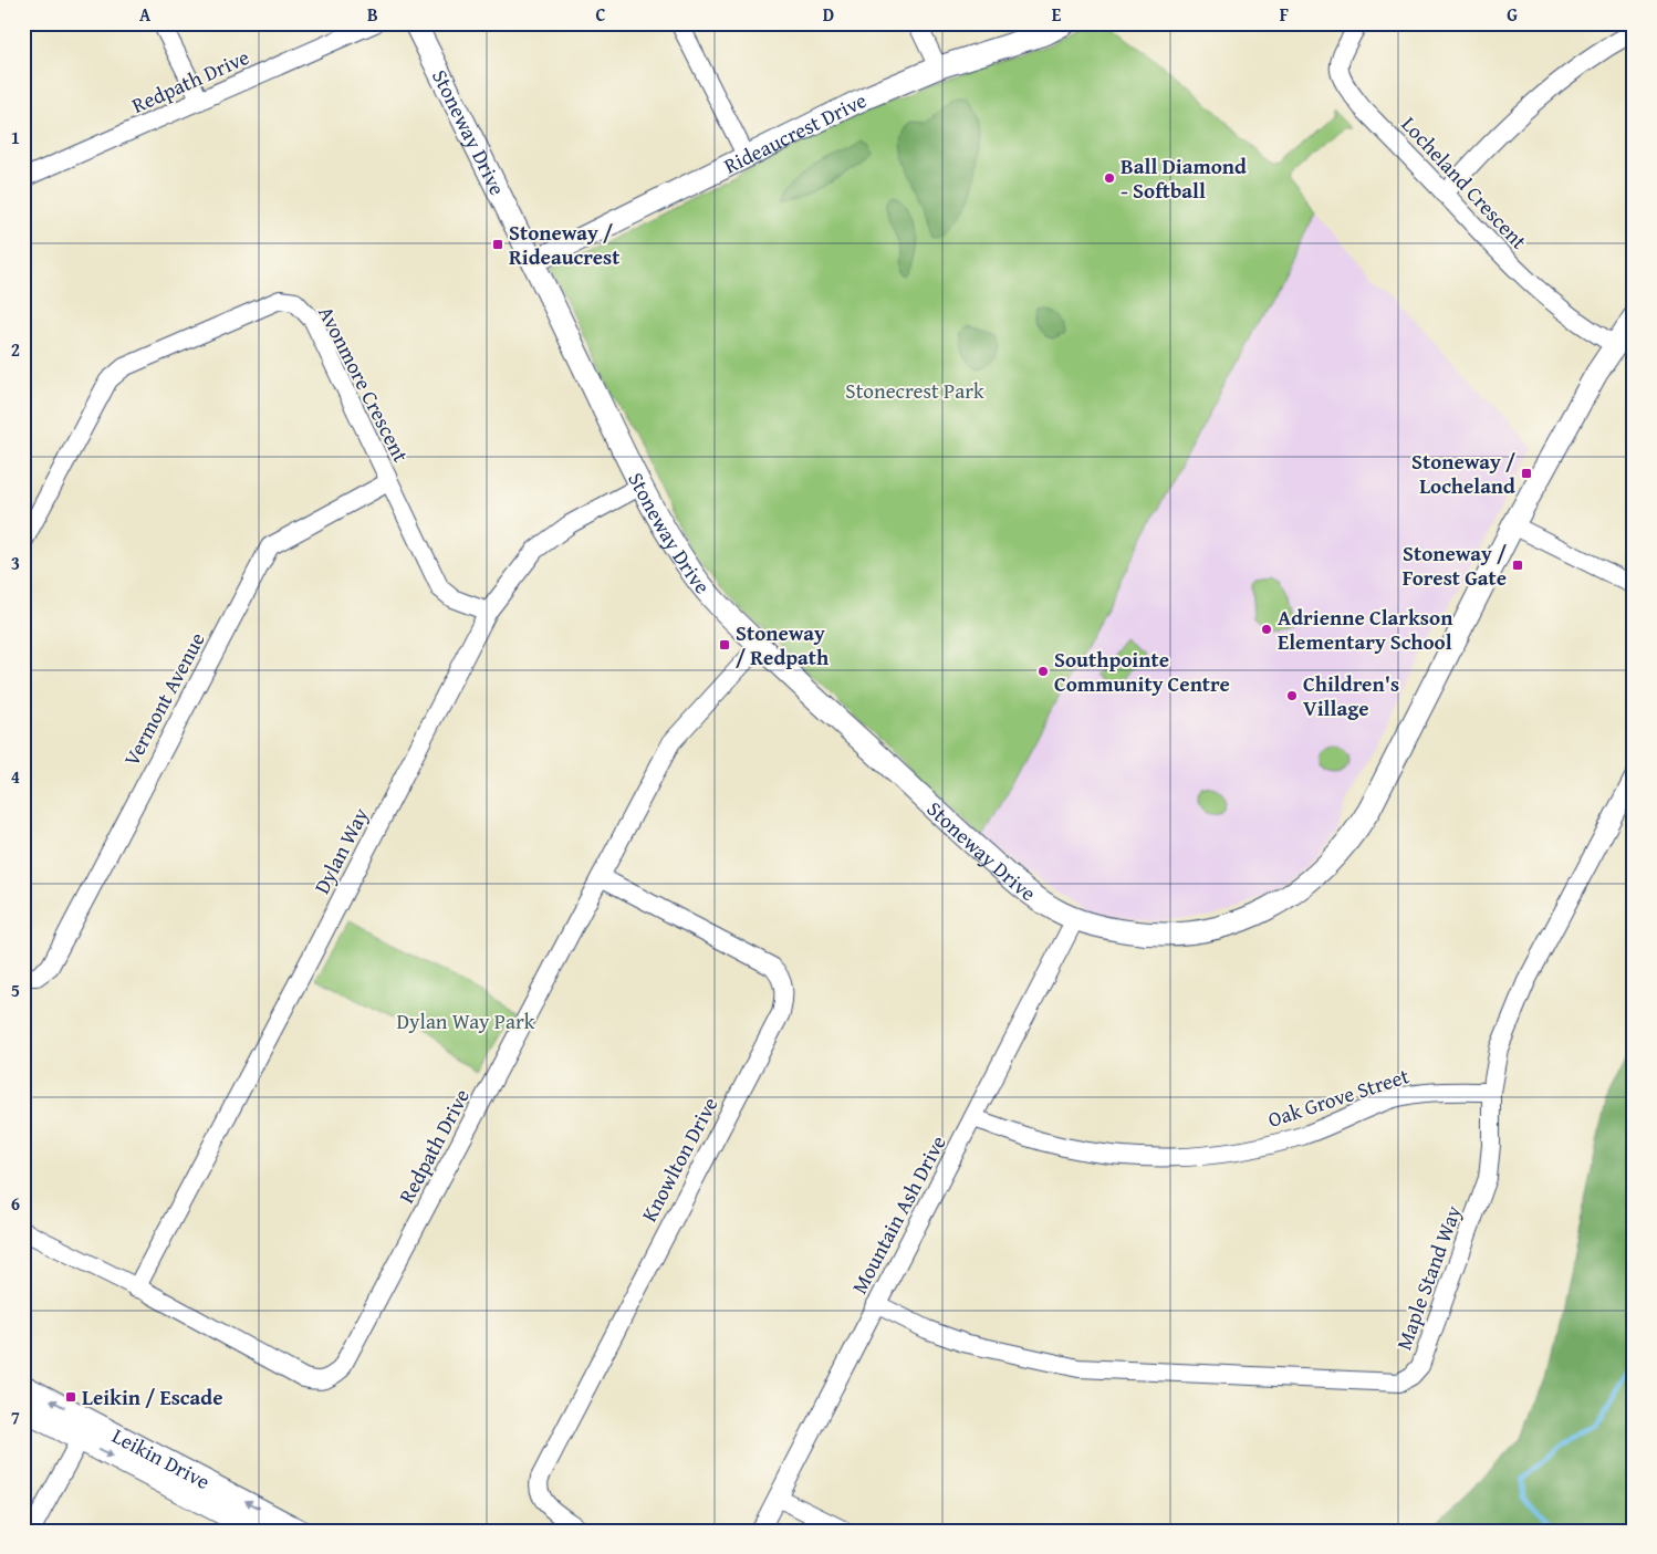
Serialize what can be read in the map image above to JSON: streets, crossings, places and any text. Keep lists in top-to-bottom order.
{
  "streets": {
    "street": [
      "Redpath Drive",
      "Stoneway Drive",
      "Rideaucrest Drive",
      "Locheland Crescent",
      "Avonmore Crescent",
      "Vermont Avenue",
      "Dylan Way",
      "Oak Grove Street",
      "Knowlton Drive",
      "Mountain Ash Drive",
      "Maple Stand Way",
      "Leikin Drive"
    ]
  },
  "crossings": [
    ["Redpath Drive", "Stoneway Drive"],
    ["Redpath Drive", "Dylan Way"],
    ["Redpath Drive", "Knowlton Drive"],
    ["Stoneway Drive", "Rideaucrest Drive"],
    ["Stoneway Drive", "Locheland Crescent"],
    ["Stoneway Drive", "Dylan Way"],
    ["Stoneway Drive", "Mountain Ash Drive"],
    ["Avonmore Crescent", "Vermont Avenue"],
    ["Avonmore Crescent", "Dylan Way"],
    ["Oak Grove Street", "Mountain Ash Drive"],
    ["Oak Grove Street", "Maple Stand Way"],
    ["Mountain Ash Drive", "Maple Stand Way"]
  ],
  "parks": ["Stonecrest Park", "Dylan Way Park"],
  "places": {
    "other": [
      "Ball Diamond - Softball",
      "Adrienne Clarkson Elementary School",
      "Southpointe Community Centre",
      "Children's Village"
    ],
    "transit": [
      "Stoneway / Rideaucrest",
      "Stoneway / Locheland",
      "Stoneway / Forest Gate",
      "Stoneway / Redpath",
      "Leikin / Escade"
    ]
  },
  "grid": {
    "columns": [
      "A",
      "B",
      "C",
      "D",
      "E",
      "F",
      "G"
    ],
    "rows": [
      "1",
      "2",
      "3",
      "4",
      "5",
      "6",
      "7"
    ]
  }
}
